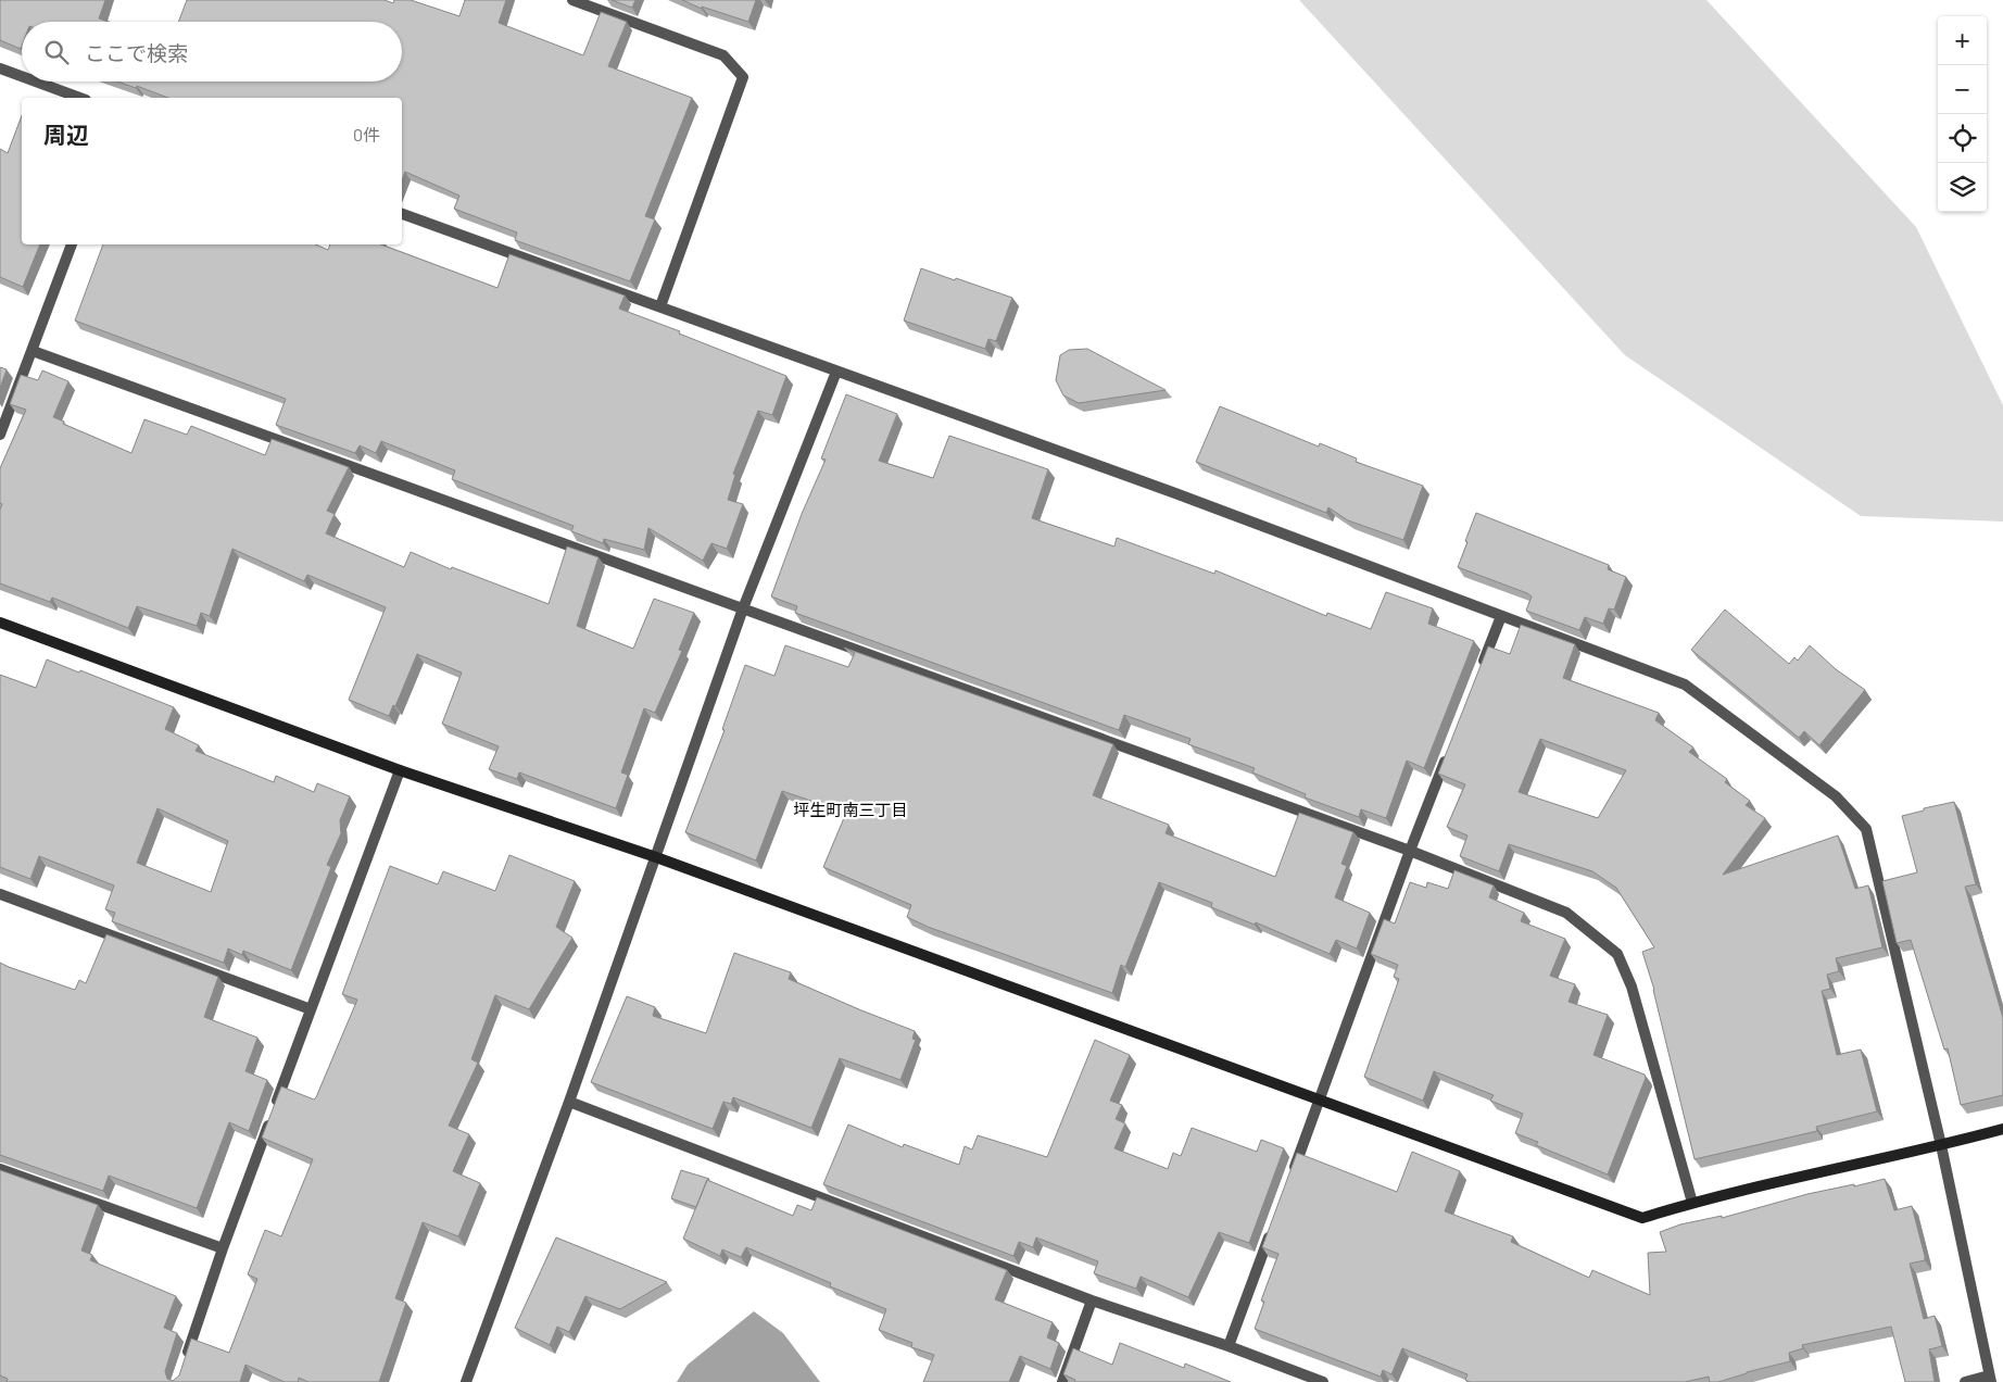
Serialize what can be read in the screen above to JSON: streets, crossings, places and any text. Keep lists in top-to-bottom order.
{
  "districts": ["坪生町南三丁目"],
  "page": {
    "map_buttons": ["+", "−"],
    "search": "ここで検索",
    "heading": ["周辺", "0件"]
  }
}
